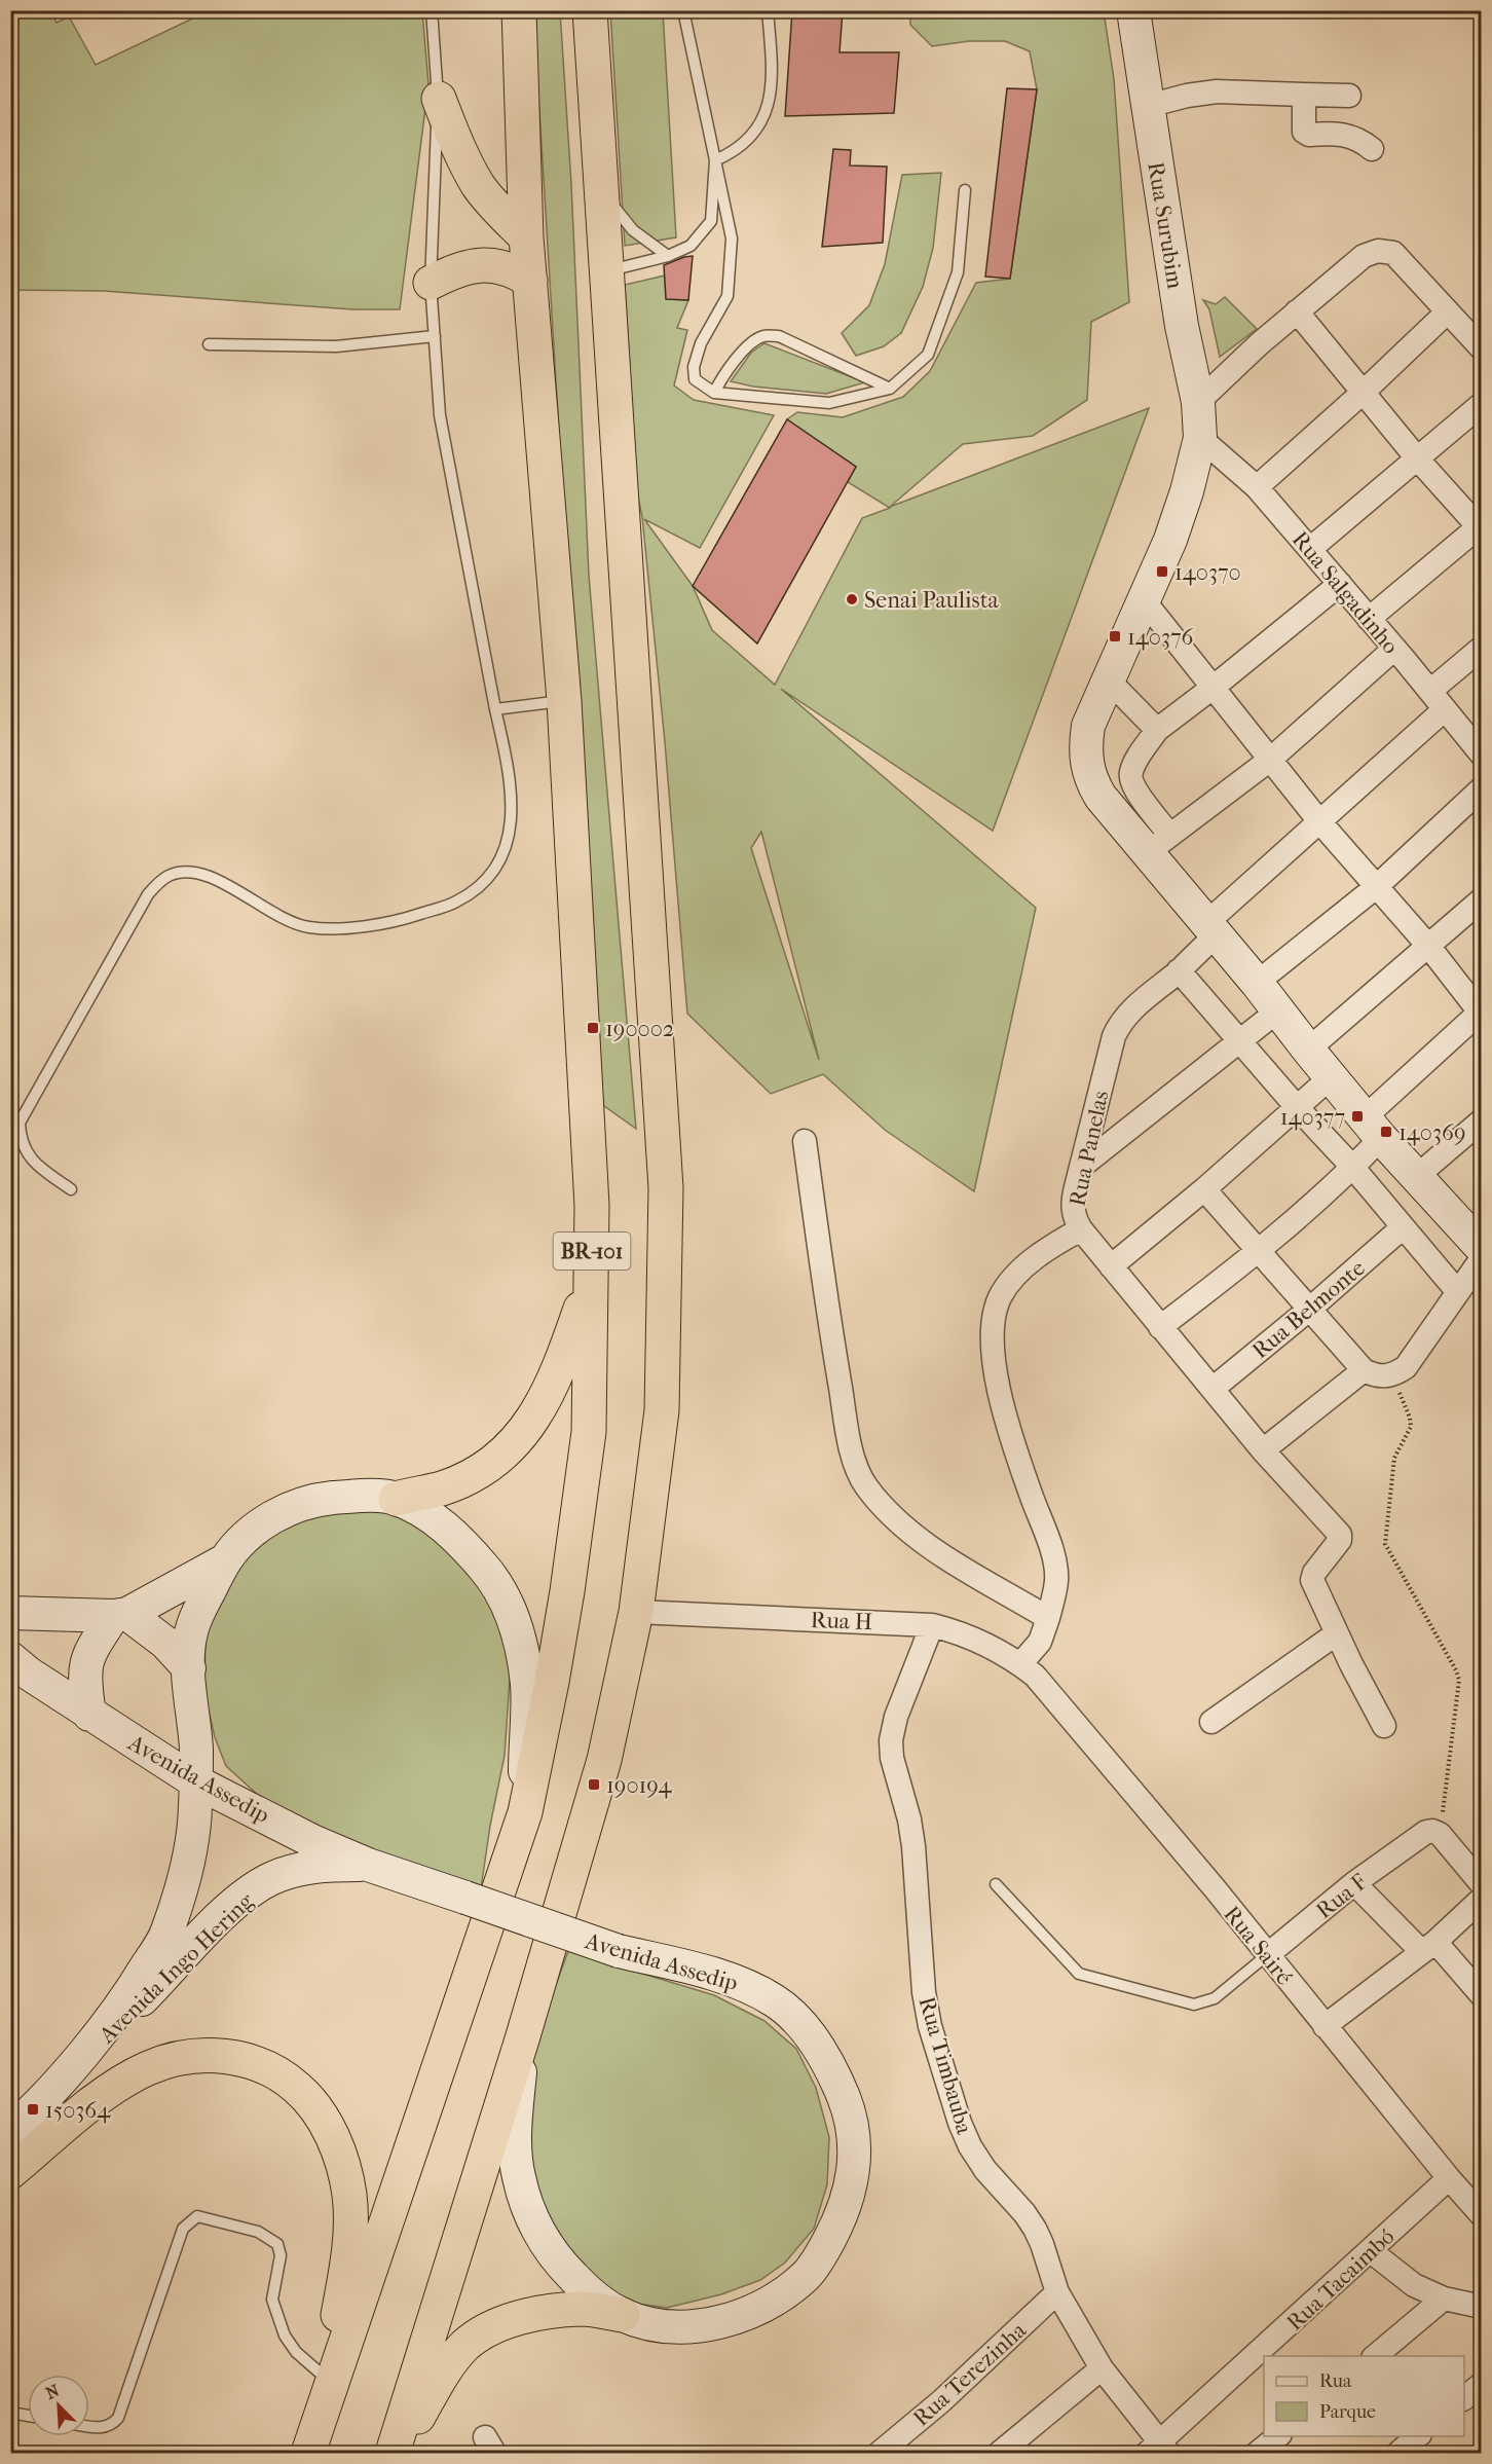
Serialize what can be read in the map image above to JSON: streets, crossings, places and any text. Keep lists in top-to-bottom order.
{
  "streets": {
    "highway": ["BR-101"],
    "main road": ["Rua Surubim", "Avenida Assedip", "Avenida Ingo Hering"],
    "street": [
      "Rua Salgadinho",
      "Rua Panelas",
      "Rua Belmonte",
      "Rua H",
      "Rua F",
      "Rua Sairé",
      "Rua Timbauba",
      "Rua Tacaimbó",
      "Rua Terezinha"
    ]
  },
  "crossings": [
    ["Rua Surubim", "Rua Salgadinho"],
    ["Rua Salgadinho", "Rua Panelas"],
    ["Rua Panelas", "Rua Belmonte"],
    ["BR-101", "Avenida Ingo Hering"],
    ["Rua H", "Rua Sairé"],
    ["Rua H", "Rua Timbauba"],
    ["Avenida Assedip", "Avenida Ingo Hering"],
    ["Rua F", "Rua Sairé"],
    ["Rua Sairé", "Rua Tacaimbó"],
    ["Rua Timbauba", "Rua Tacaimbó"],
    ["Rua Timbauba", "Rua Terezinha"]
  ],
  "places": {
    "transit": [
      "140370",
      "140376",
      "190002",
      "140377",
      "140369",
      "190194",
      "150364"
    ],
    "other": ["Senai Paulista"]
  },
  "legend": ["Rua", "Parque"],
  "north": "top left"
}
